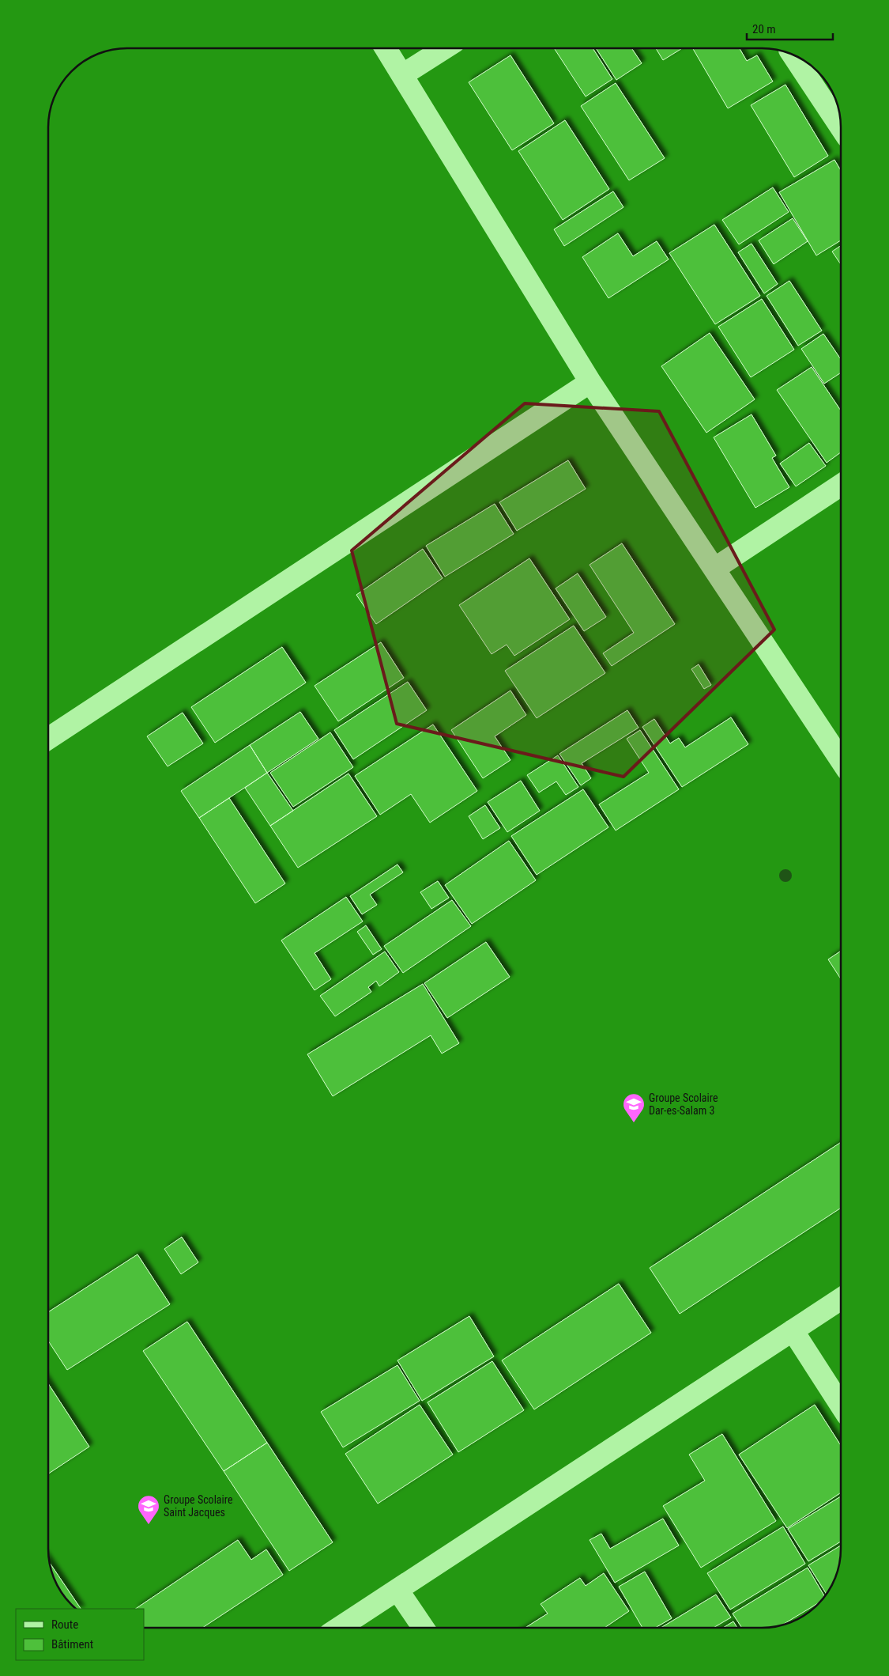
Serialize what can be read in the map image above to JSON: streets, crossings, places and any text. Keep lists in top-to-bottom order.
{
  "places": {
    "school or university": ["Groupe Scolaire Dar-es-Salam 3", "Groupe Scolaire Saint Jacques"]
  },
  "legend": ["Route", "Bâtiment"],
  "scale_bar": "20 m"
}
